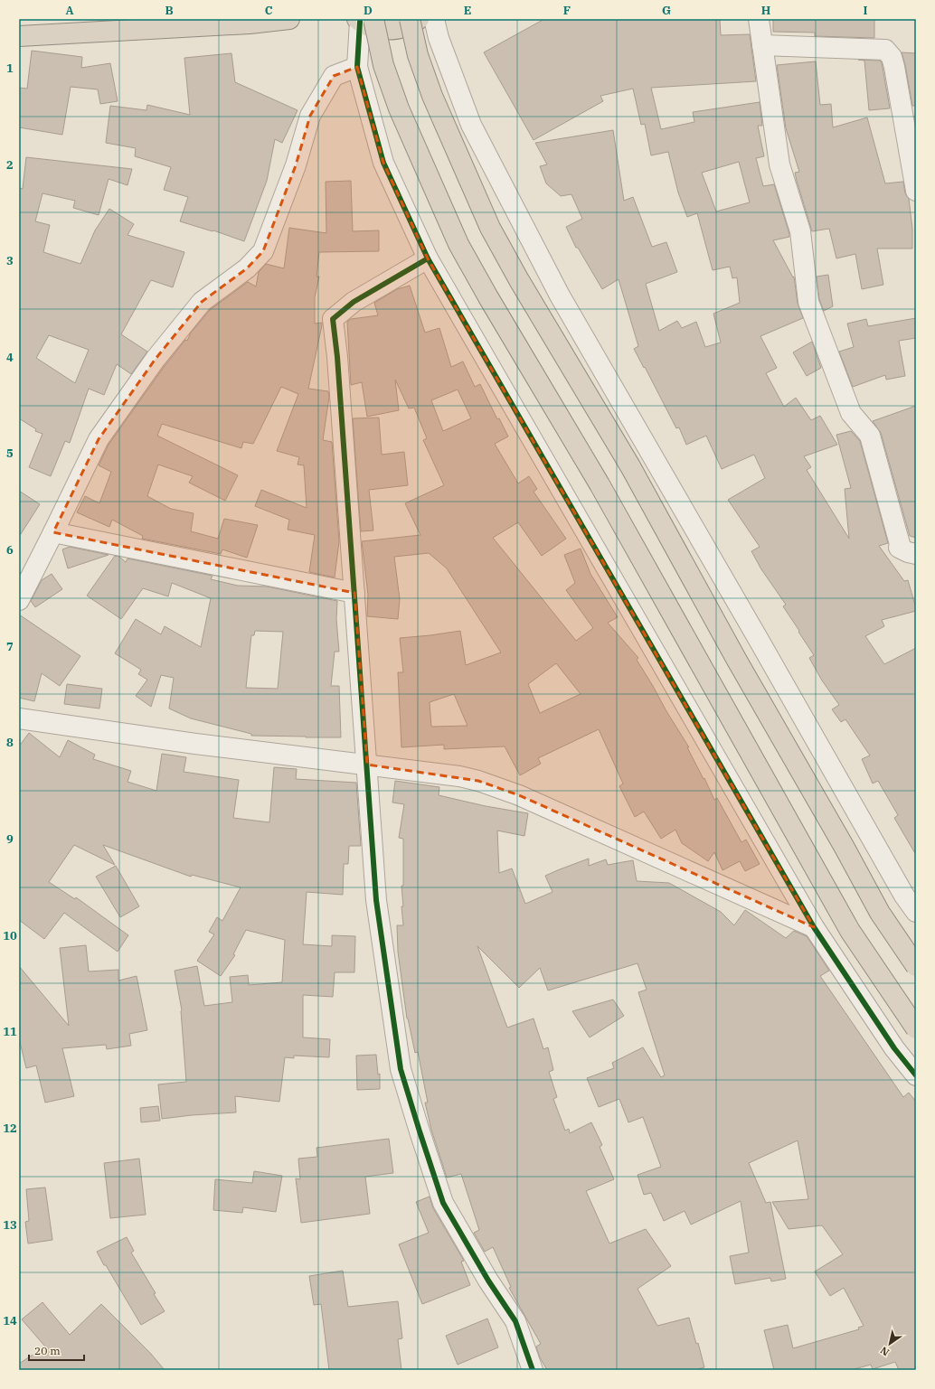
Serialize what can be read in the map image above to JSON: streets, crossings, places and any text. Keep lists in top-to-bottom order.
{
  "scale_bar": "20 m",
  "north": "bottom left",
  "grid": {
    "columns": [
      "A",
      "B",
      "C",
      "D",
      "E",
      "F",
      "G",
      "H",
      "I"
    ],
    "rows": [
      "1",
      "2",
      "3",
      "4",
      "5",
      "6",
      "7",
      "8",
      "9",
      "10",
      "11",
      "12",
      "13",
      "14"
    ]
  }
}
